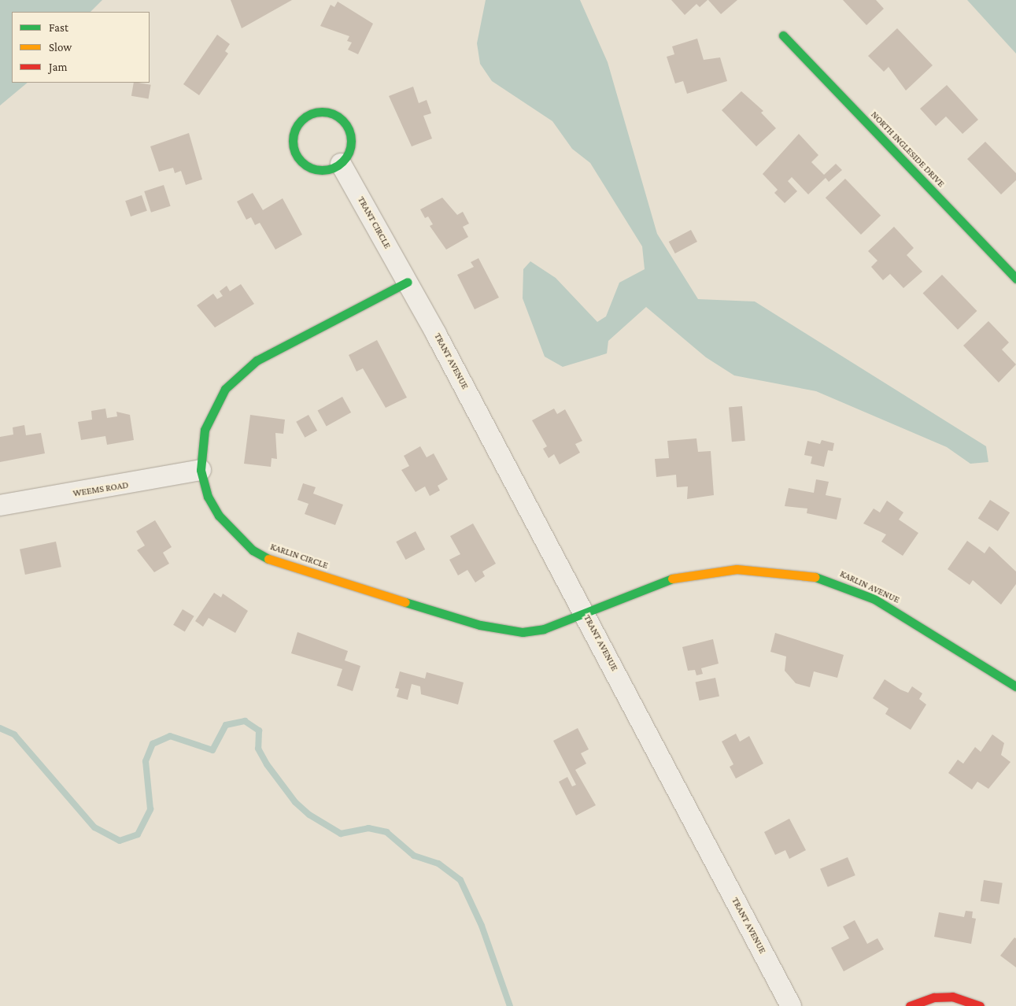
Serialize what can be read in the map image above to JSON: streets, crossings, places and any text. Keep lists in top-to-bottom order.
{
  "streets": {
    "street": [
      "NORTH INGLESIDE DRIVE",
      "TRANT CIRCLE",
      "TRANT AVENUE",
      "WEEMS ROAD",
      "KARLIN CIRCLE",
      "KARLIN AVENUE"
    ]
  },
  "crossings": [
    ["TRANT CIRCLE", "TRANT AVENUE"],
    ["TRANT CIRCLE", "KARLIN CIRCLE"],
    ["TRANT AVENUE", "KARLIN CIRCLE"],
    ["TRANT AVENUE", "KARLIN AVENUE"],
    ["WEEMS ROAD", "KARLIN CIRCLE"],
    ["KARLIN CIRCLE", "KARLIN AVENUE"]
  ],
  "legend": ["Fast", "Slow", "Jam"]
}
